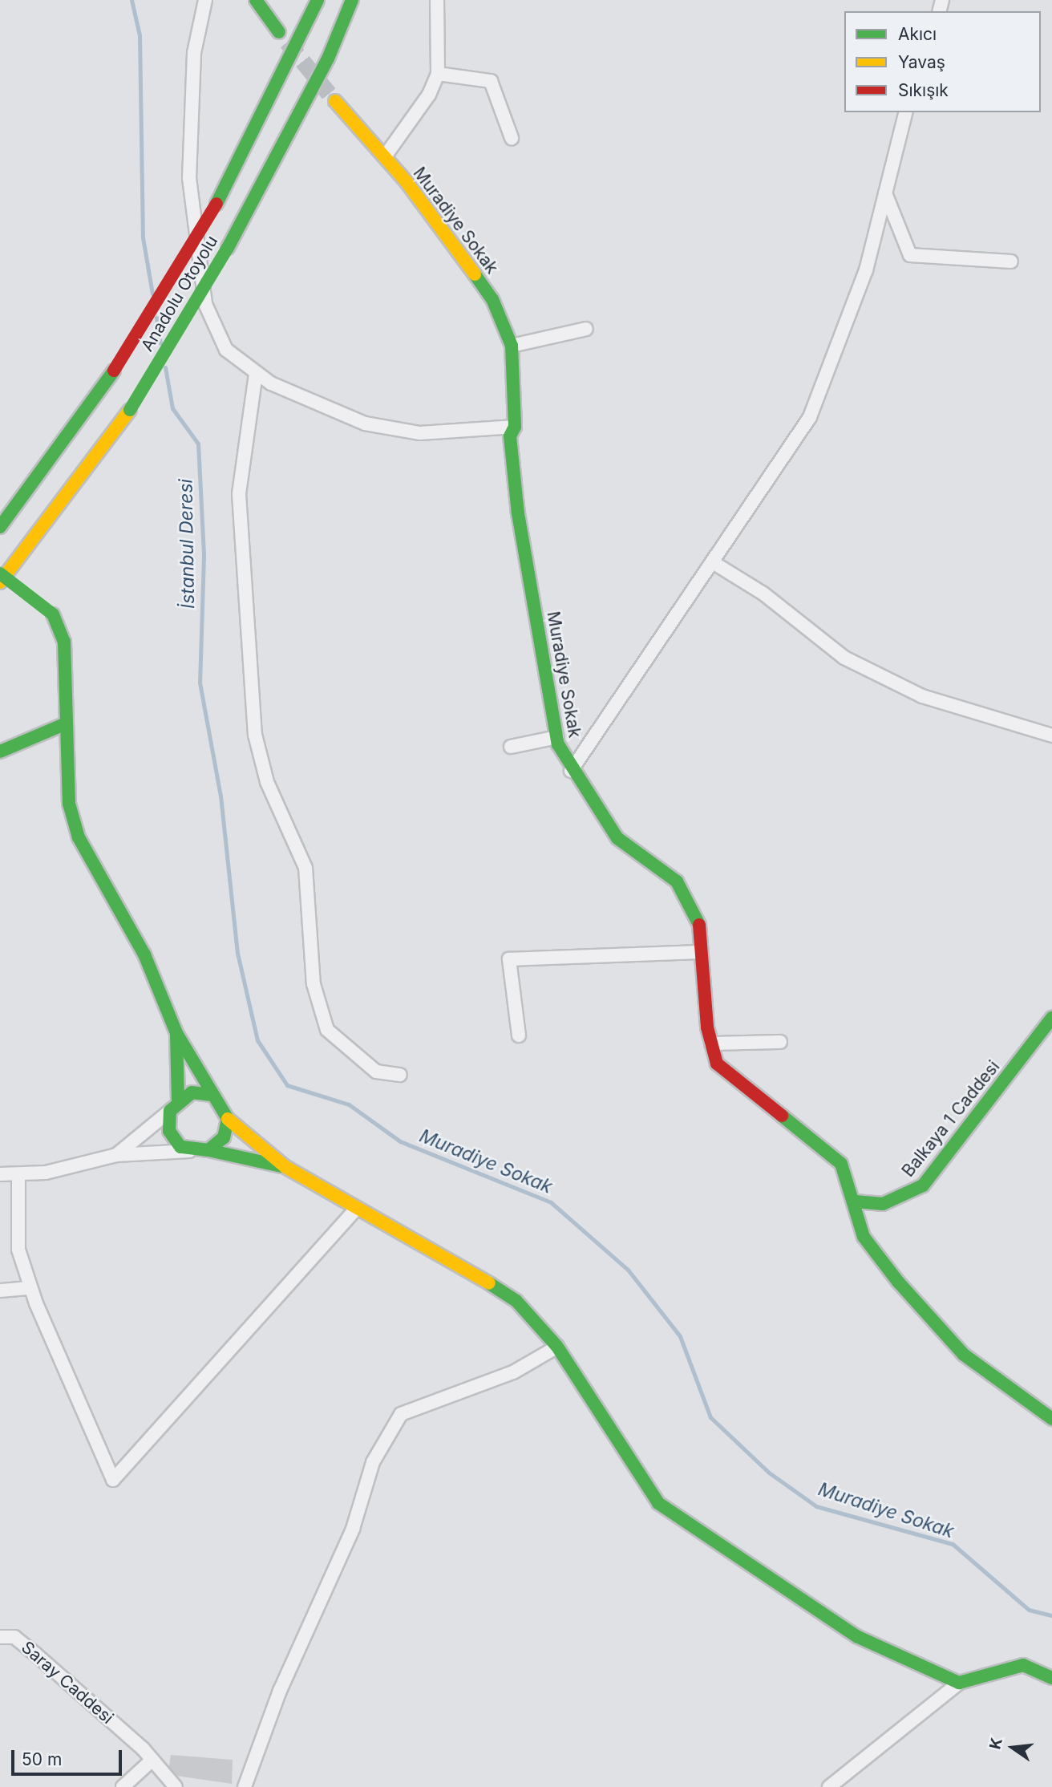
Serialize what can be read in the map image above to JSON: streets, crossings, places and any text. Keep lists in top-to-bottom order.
{
  "streets": {
    "main road": ["Muradiye Sokak", "Anadolu Otoyolu", "Balkaya 1 Caddesi"],
    "street": ["Saray Caddesi"]
  },
  "crossings": [
    ["Muradiye Sokak", "Balkaya 1 Caddesi"]
  ],
  "water": ["İstanbul Deresi", "Muradiye Sokak"],
  "legend": ["Akıcı", "Yavaş", "Sıkışık"],
  "scale_bar": "50 m",
  "north": "left"
}
